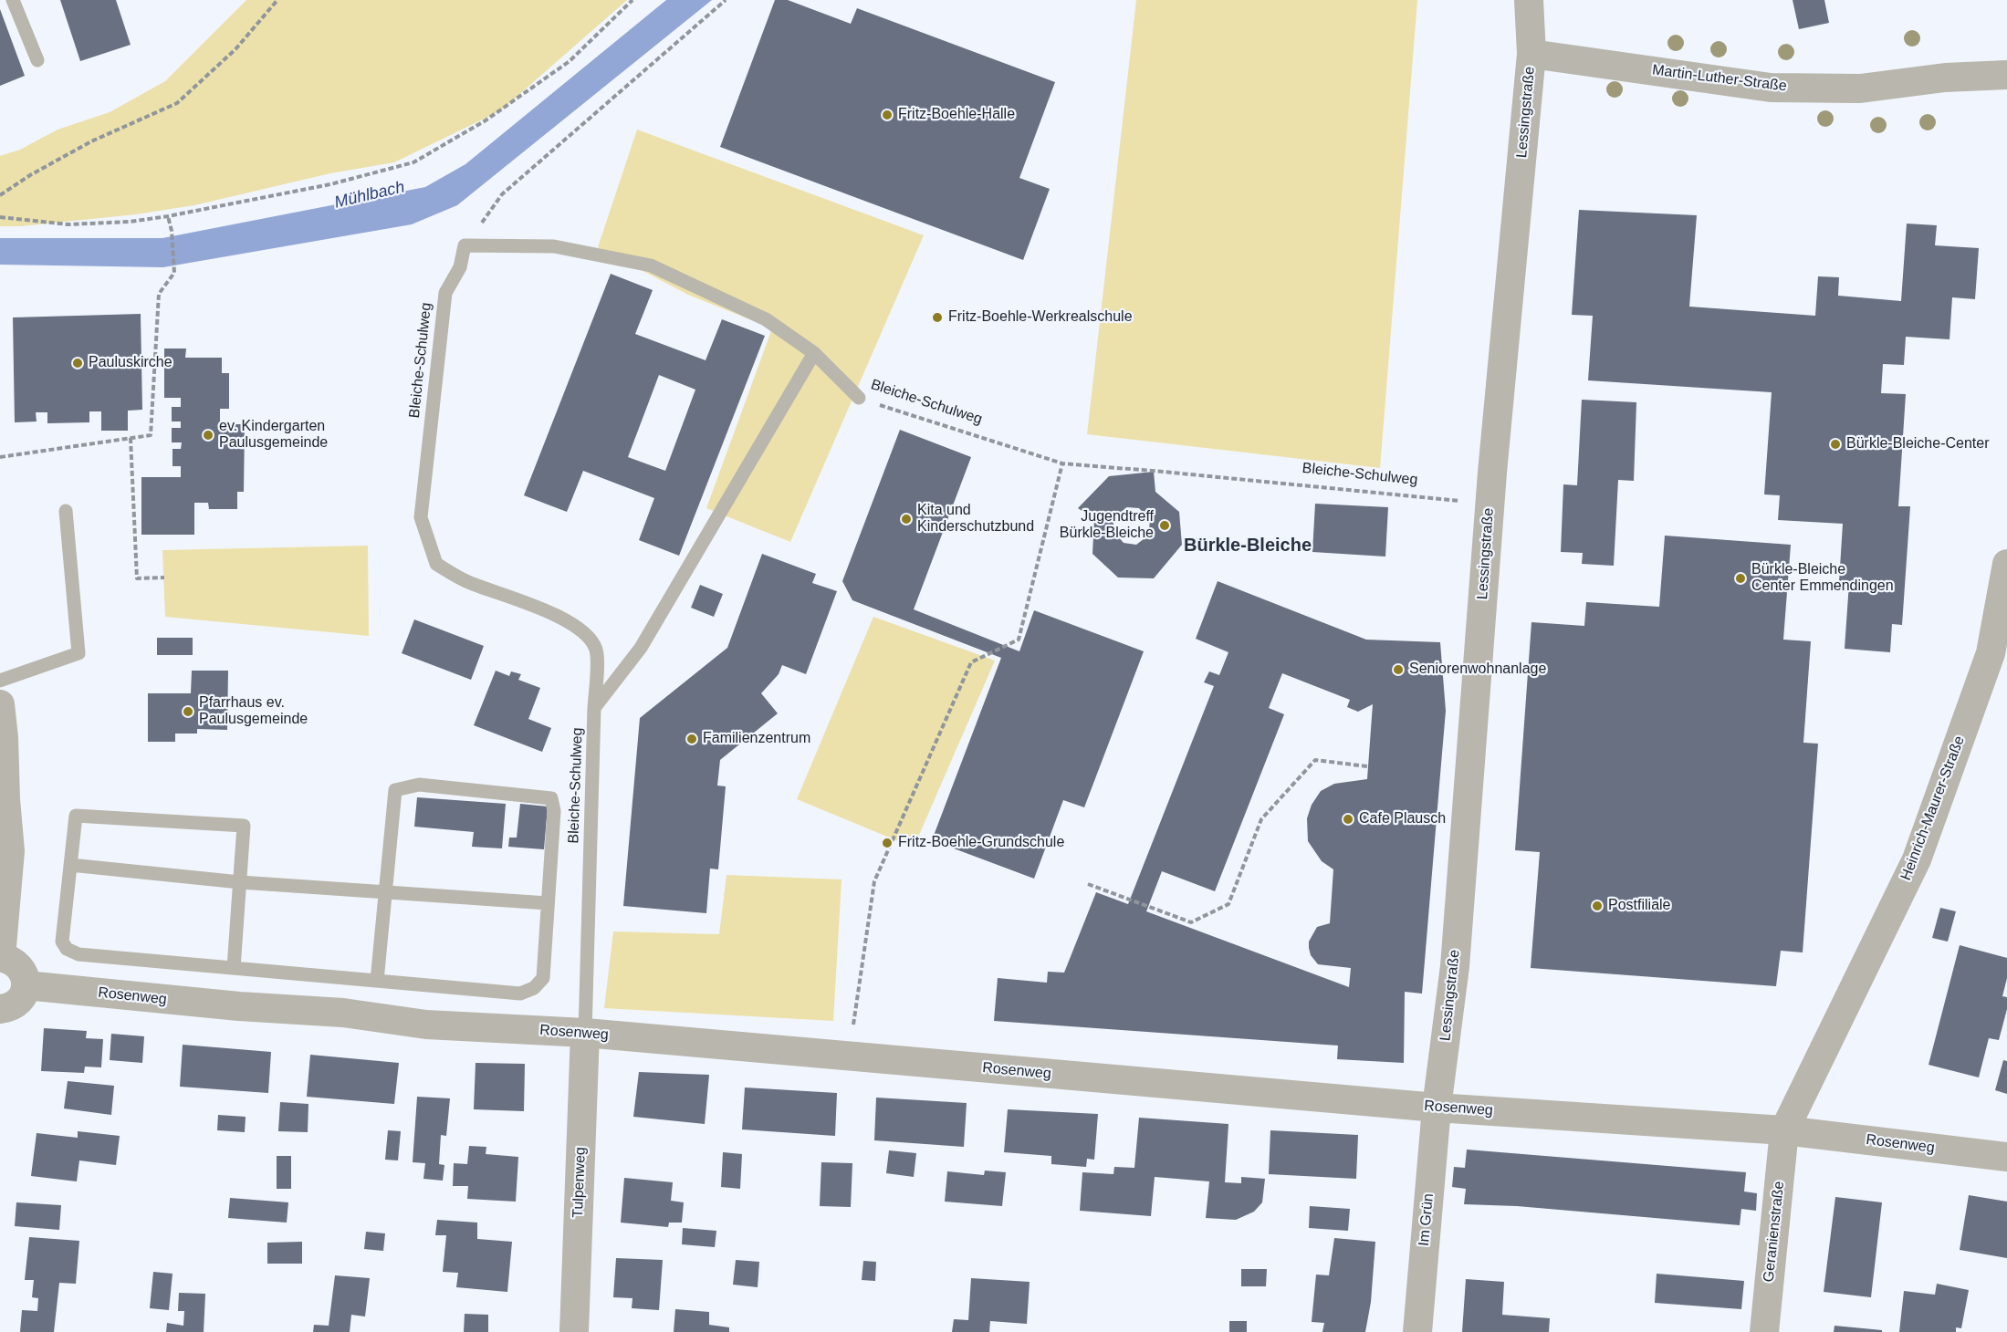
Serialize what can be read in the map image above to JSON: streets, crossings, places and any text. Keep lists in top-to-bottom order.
{
  "streets": {
    "street": [
      "Martin-Luther-Straße",
      "Lessingstraße",
      "Heinrich-Maurer-Straße",
      "Rosenweg",
      "Tulpenweg",
      "Im Grün",
      "Geranienstraße"
    ],
    "lane": ["Bleiche-Schulweg"]
  },
  "crossings": [
    ["Martin-Luther-Straße", "Lessingstraße"],
    ["Lessingstraße", "Bleiche-Schulweg"],
    ["Lessingstraße", "Rosenweg"],
    ["Lessingstraße", "Im Grün"],
    ["Bleiche-Schulweg", "Rosenweg"],
    ["Bleiche-Schulweg", "Tulpenweg"],
    ["Heinrich-Maurer-Straße", "Rosenweg"],
    ["Heinrich-Maurer-Straße", "Geranienstraße"],
    ["Rosenweg", "Tulpenweg"],
    ["Rosenweg", "Im Grün"],
    ["Rosenweg", "Geranienstraße"]
  ],
  "districts": ["Bürkle-Bleiche"],
  "water": ["Mühlbach"],
  "places": [
    "Fritz-Boehle-Halle",
    "Fritz-Boehle-Werkrealschule",
    "Pauluskirche",
    "ev. Kindergarten Paulusgemeinde",
    "Bürkle-Bleiche-Center",
    "Kita und Kinderschutzbund",
    "Jugendtreff Bürkle-Bleiche",
    "Bürkle-Bleiche Center Emmendingen",
    "Seniorenwohnanlage",
    "Pfarrhaus ev. Paulusgemeinde",
    "Familienzentrum",
    "Cafe Plausch",
    "Fritz-Boehle-Grundschule",
    "Postfiliale"
  ]
}
